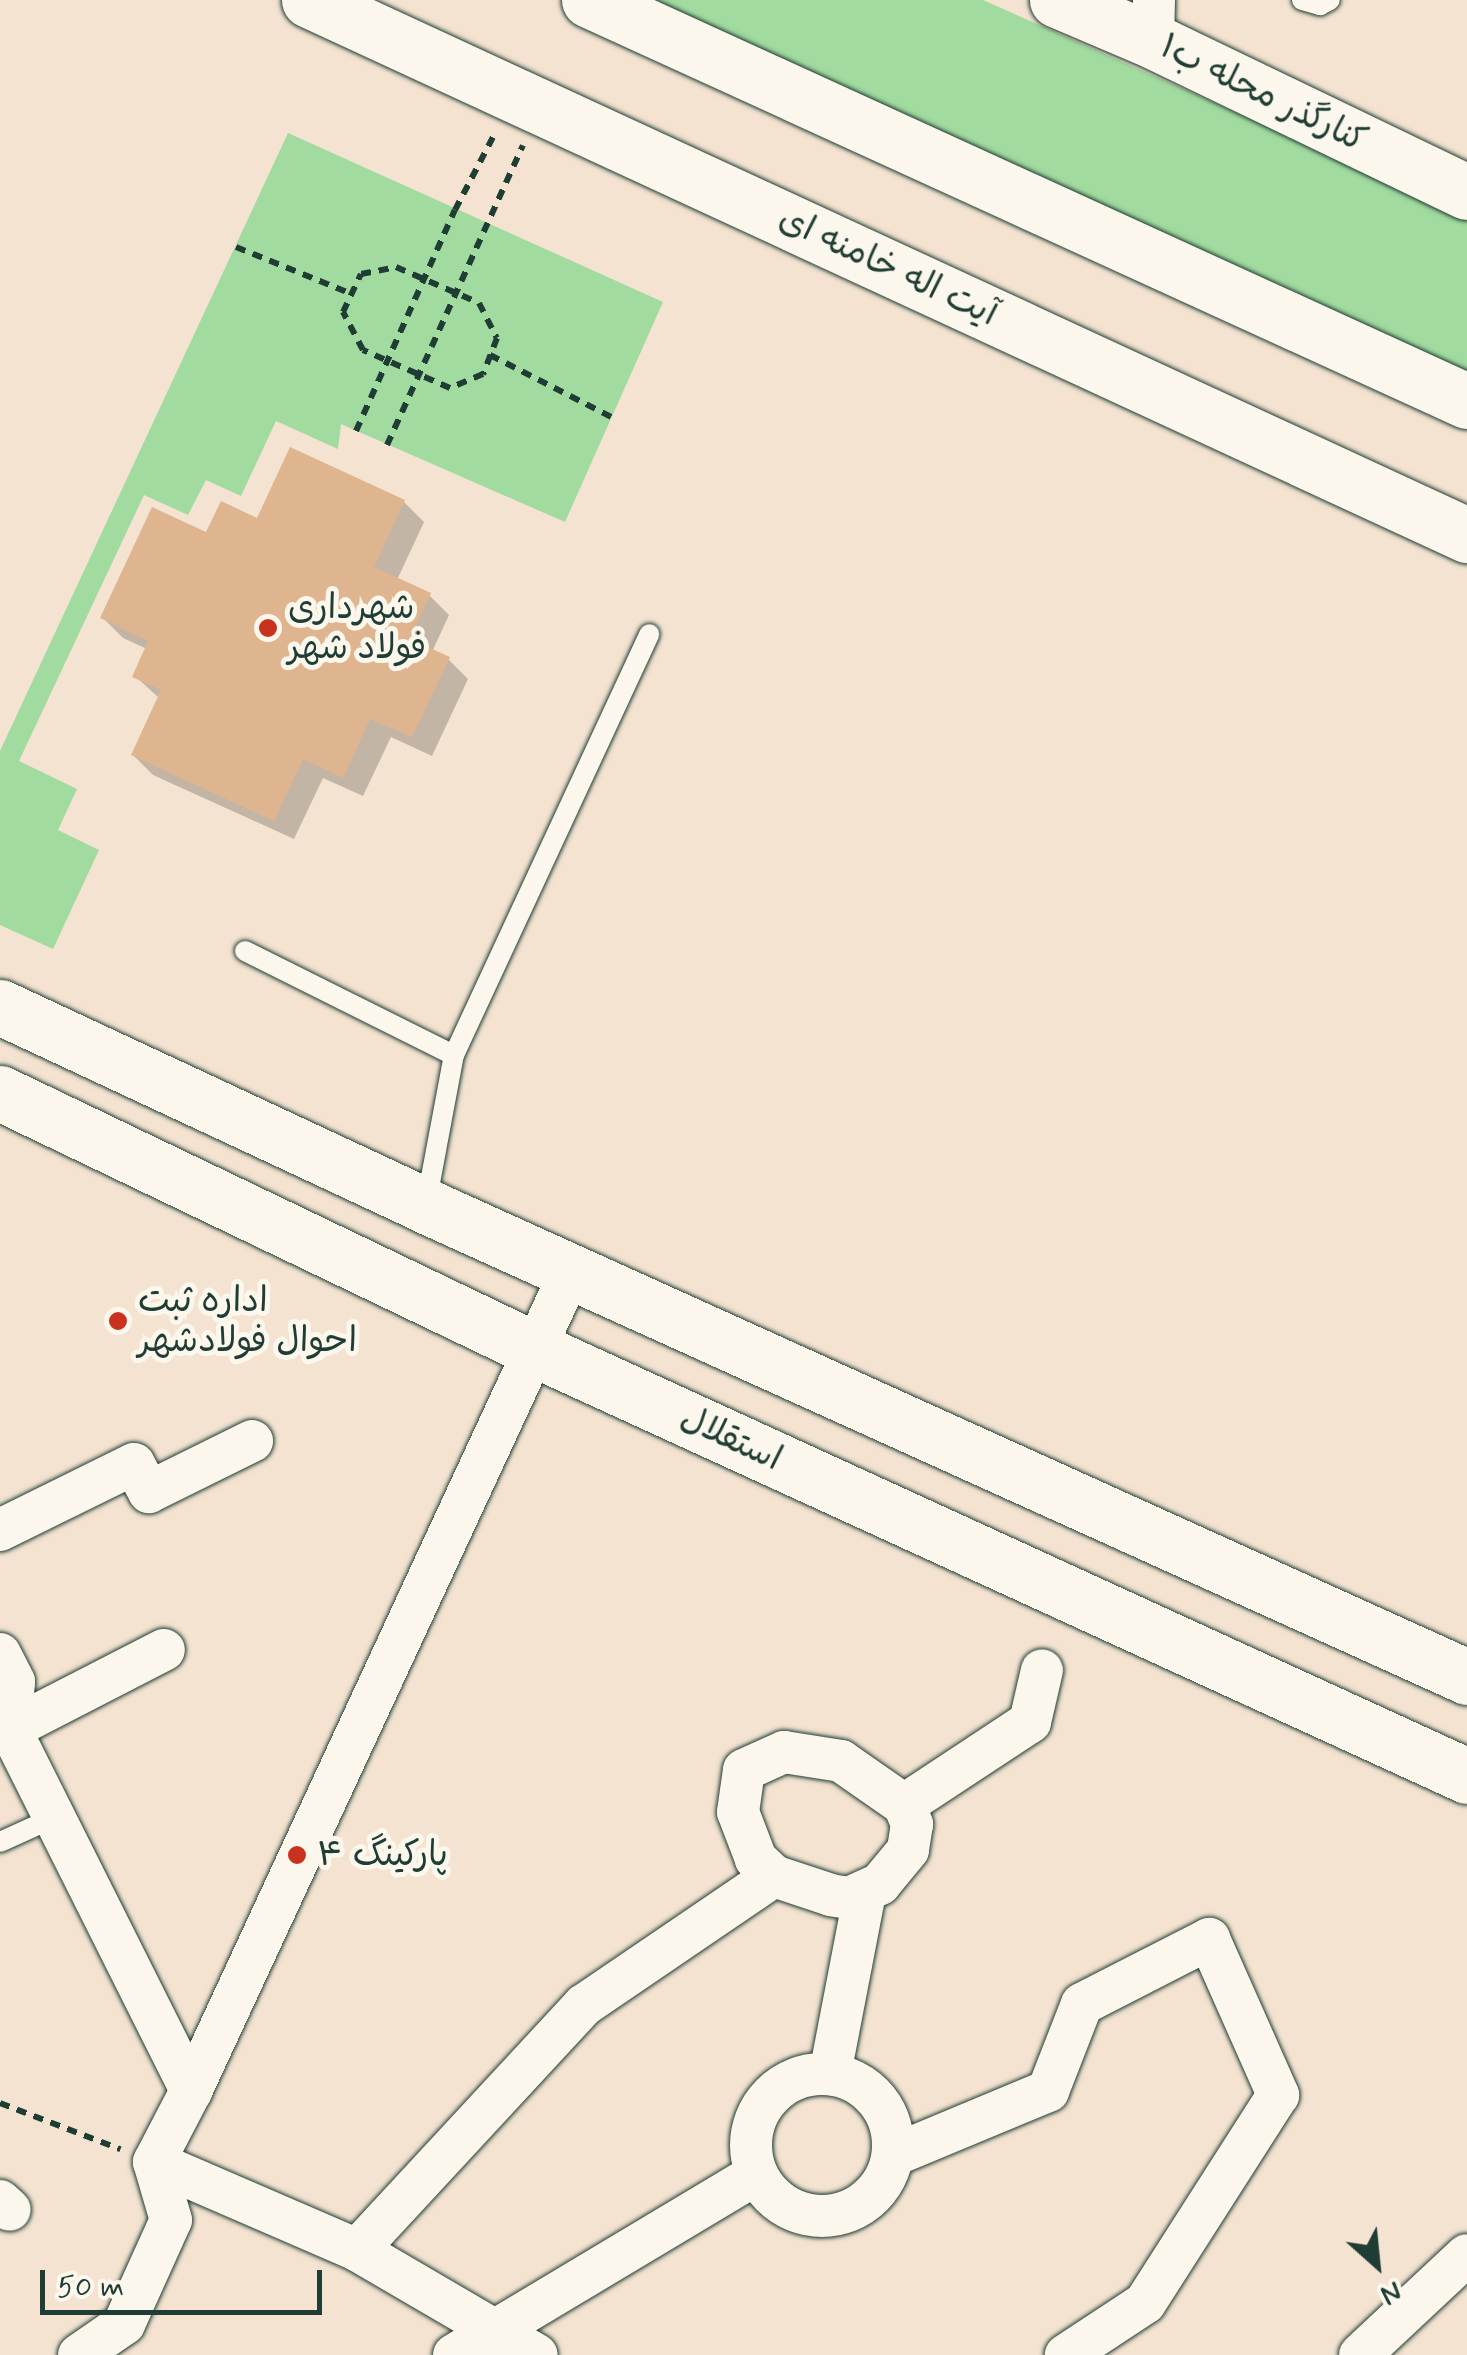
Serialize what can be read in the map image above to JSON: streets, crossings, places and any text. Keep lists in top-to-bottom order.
{
  "streets": {
    "street": ["کنارگذر محله ب۱", "آیت اله خامنه ای", "استقلال"]
  },
  "places": ["شهرداری فولاد شهر", "اداره ثبت احوال فولادشهر", "پارکینگ ۴"],
  "scale_bar": "50 m",
  "north": "bottom right"
}
